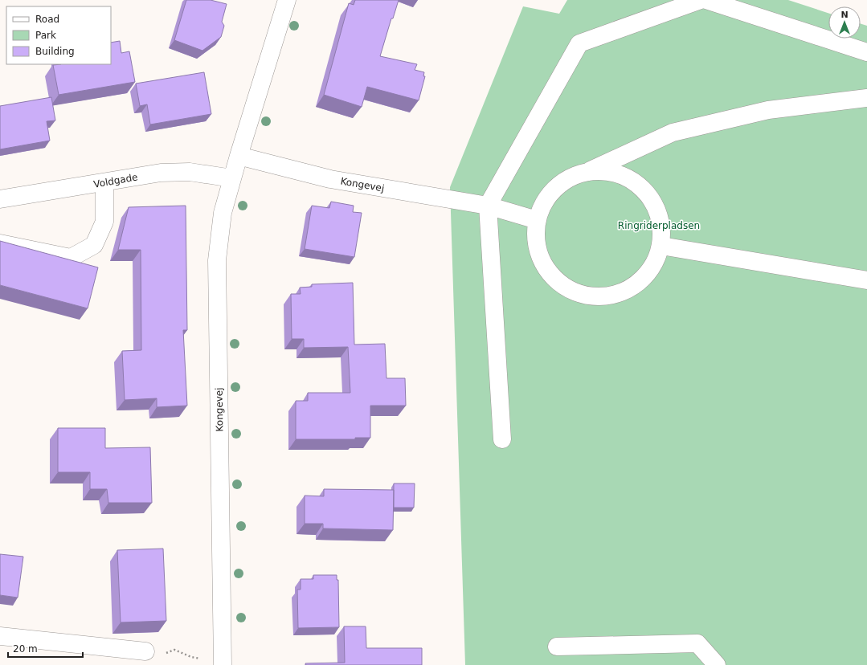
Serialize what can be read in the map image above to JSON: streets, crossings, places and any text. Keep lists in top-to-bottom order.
{
  "streets": {
    "street": ["Voldgade", "Kongevej"]
  },
  "crossings": [
    ["Voldgade", "Kongevej"]
  ],
  "parks": ["Ringriderpladsen"],
  "legend": ["Road", "Park", "Building"],
  "scale_bar": "20 m",
  "north": "top"
}
